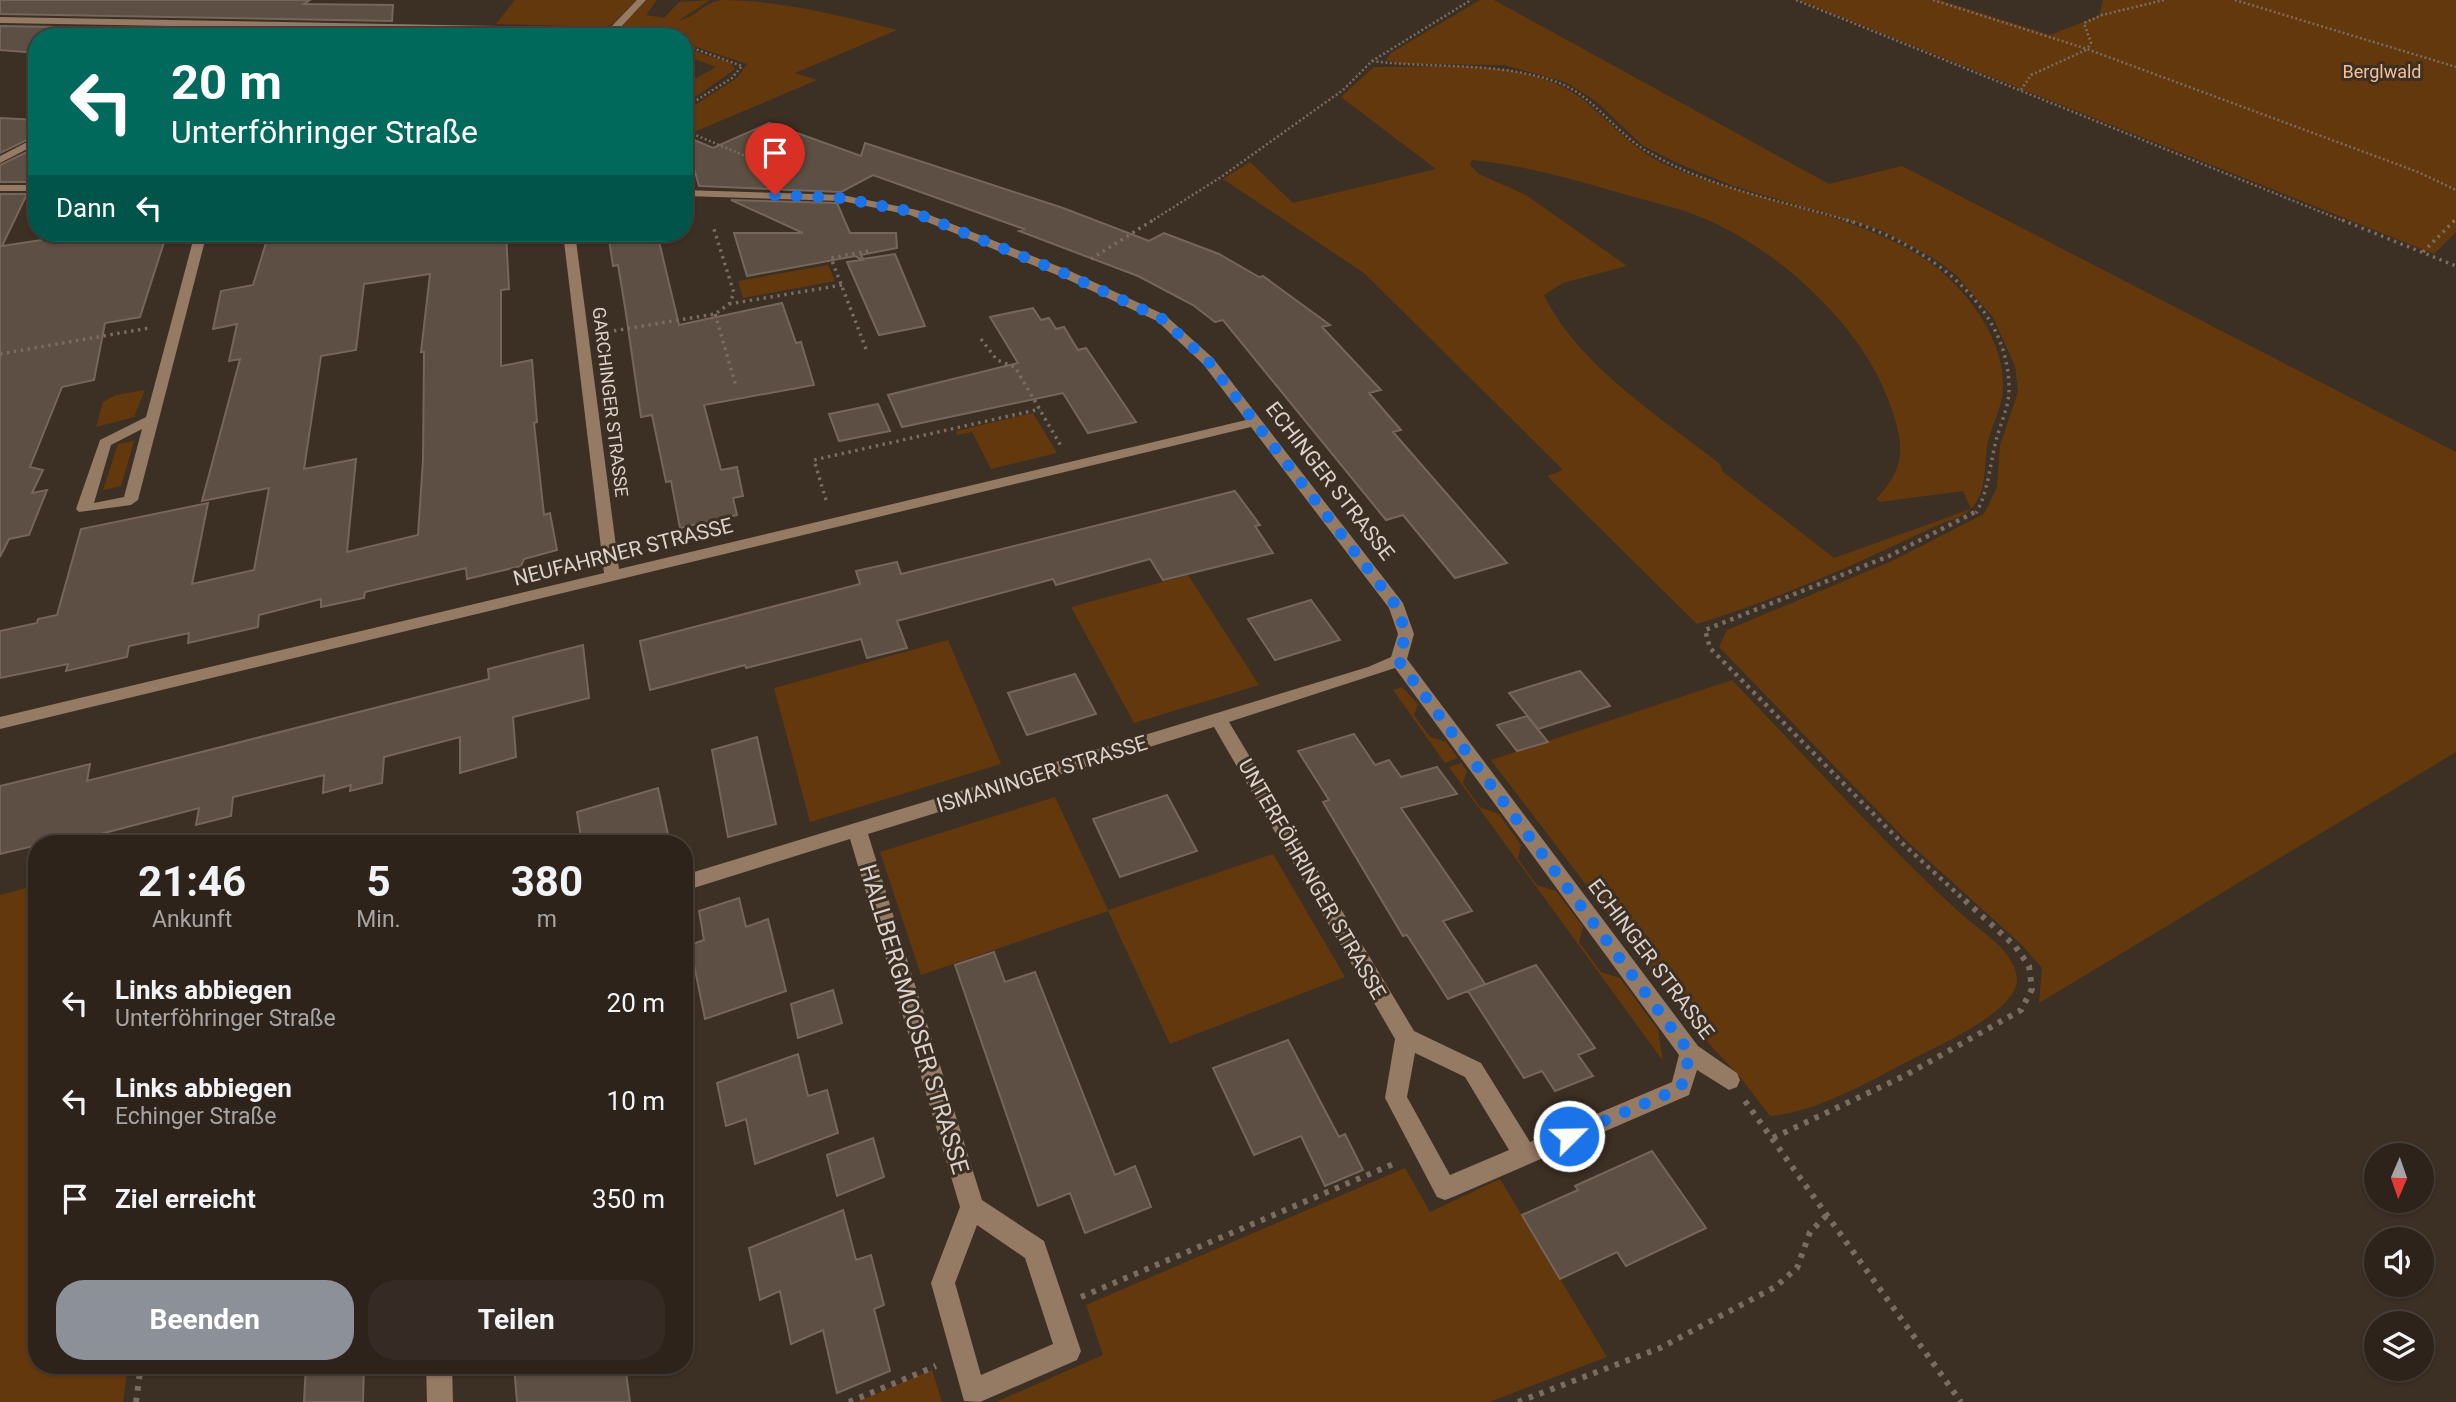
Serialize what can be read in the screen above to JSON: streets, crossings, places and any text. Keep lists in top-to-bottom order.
{
  "streets": {
    "street": [
      "GARCHINGER STRASSE",
      "ECHINGER STRASSE",
      "NEUFAHRNER STRASSE",
      "ISMANINGER STRASSE",
      "UNTERFÖHRINGER STRASSE",
      "HALLBERGMOOSER STRASSE"
    ]
  },
  "crossings": [
    ["GARCHINGER STRASSE", "NEUFAHRNER STRASSE"],
    ["ECHINGER STRASSE", "NEUFAHRNER STRASSE"],
    ["ECHINGER STRASSE", "ISMANINGER STRASSE"],
    ["ISMANINGER STRASSE", "UNTERFÖHRINGER STRASSE"],
    ["ISMANINGER STRASSE", "HALLBERGMOOSER STRASSE"]
  ],
  "parks": ["Berglwald"],
  "north": "bottom",
  "page": {
    "turn": ["20 m", "Unterföhringer Straße"],
    "then": "Dann",
    "eta": [
      "21:46",
      "Ankunft",
      "5",
      "Min.",
      "380",
      "m"
    ],
    "list": [
      {
        "name": "Links abbiegen",
        "note": "Unterföhringer Straße",
        "value": "20 m"
      },
      {
        "name": "Links abbiegen",
        "note": "Echinger Straße",
        "value": "10 m"
      },
      {
        "name": "Ziel erreicht",
        "value": "350 m"
      }
    ],
    "buttons": ["Beenden", "Teilen"]
  }
}
